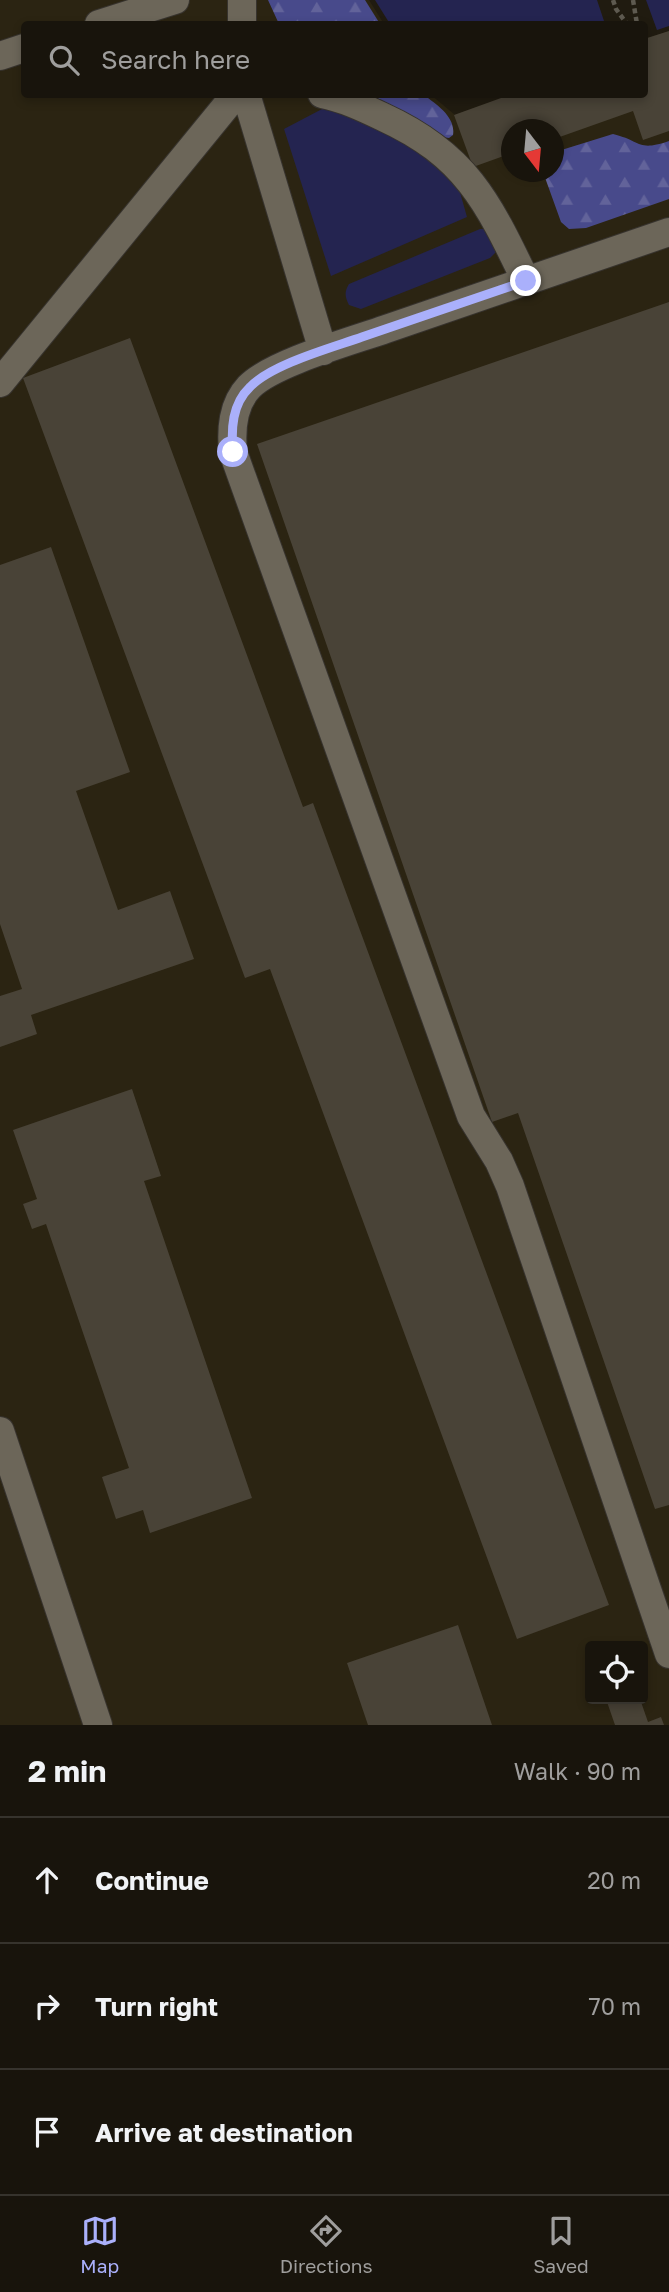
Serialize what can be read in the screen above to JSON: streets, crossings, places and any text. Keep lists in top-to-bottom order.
{
  "north": "bottom",
  "page": {
    "search": "Search here",
    "heading": ["2 min", "Walk · 90 m"],
    "list": [
      ["Continue", "20 m"],
      ["Turn right", "70 m"],
      "Arrive at destination"
    ],
    "nav": ["Map", "Directions", "Saved"]
  }
}
